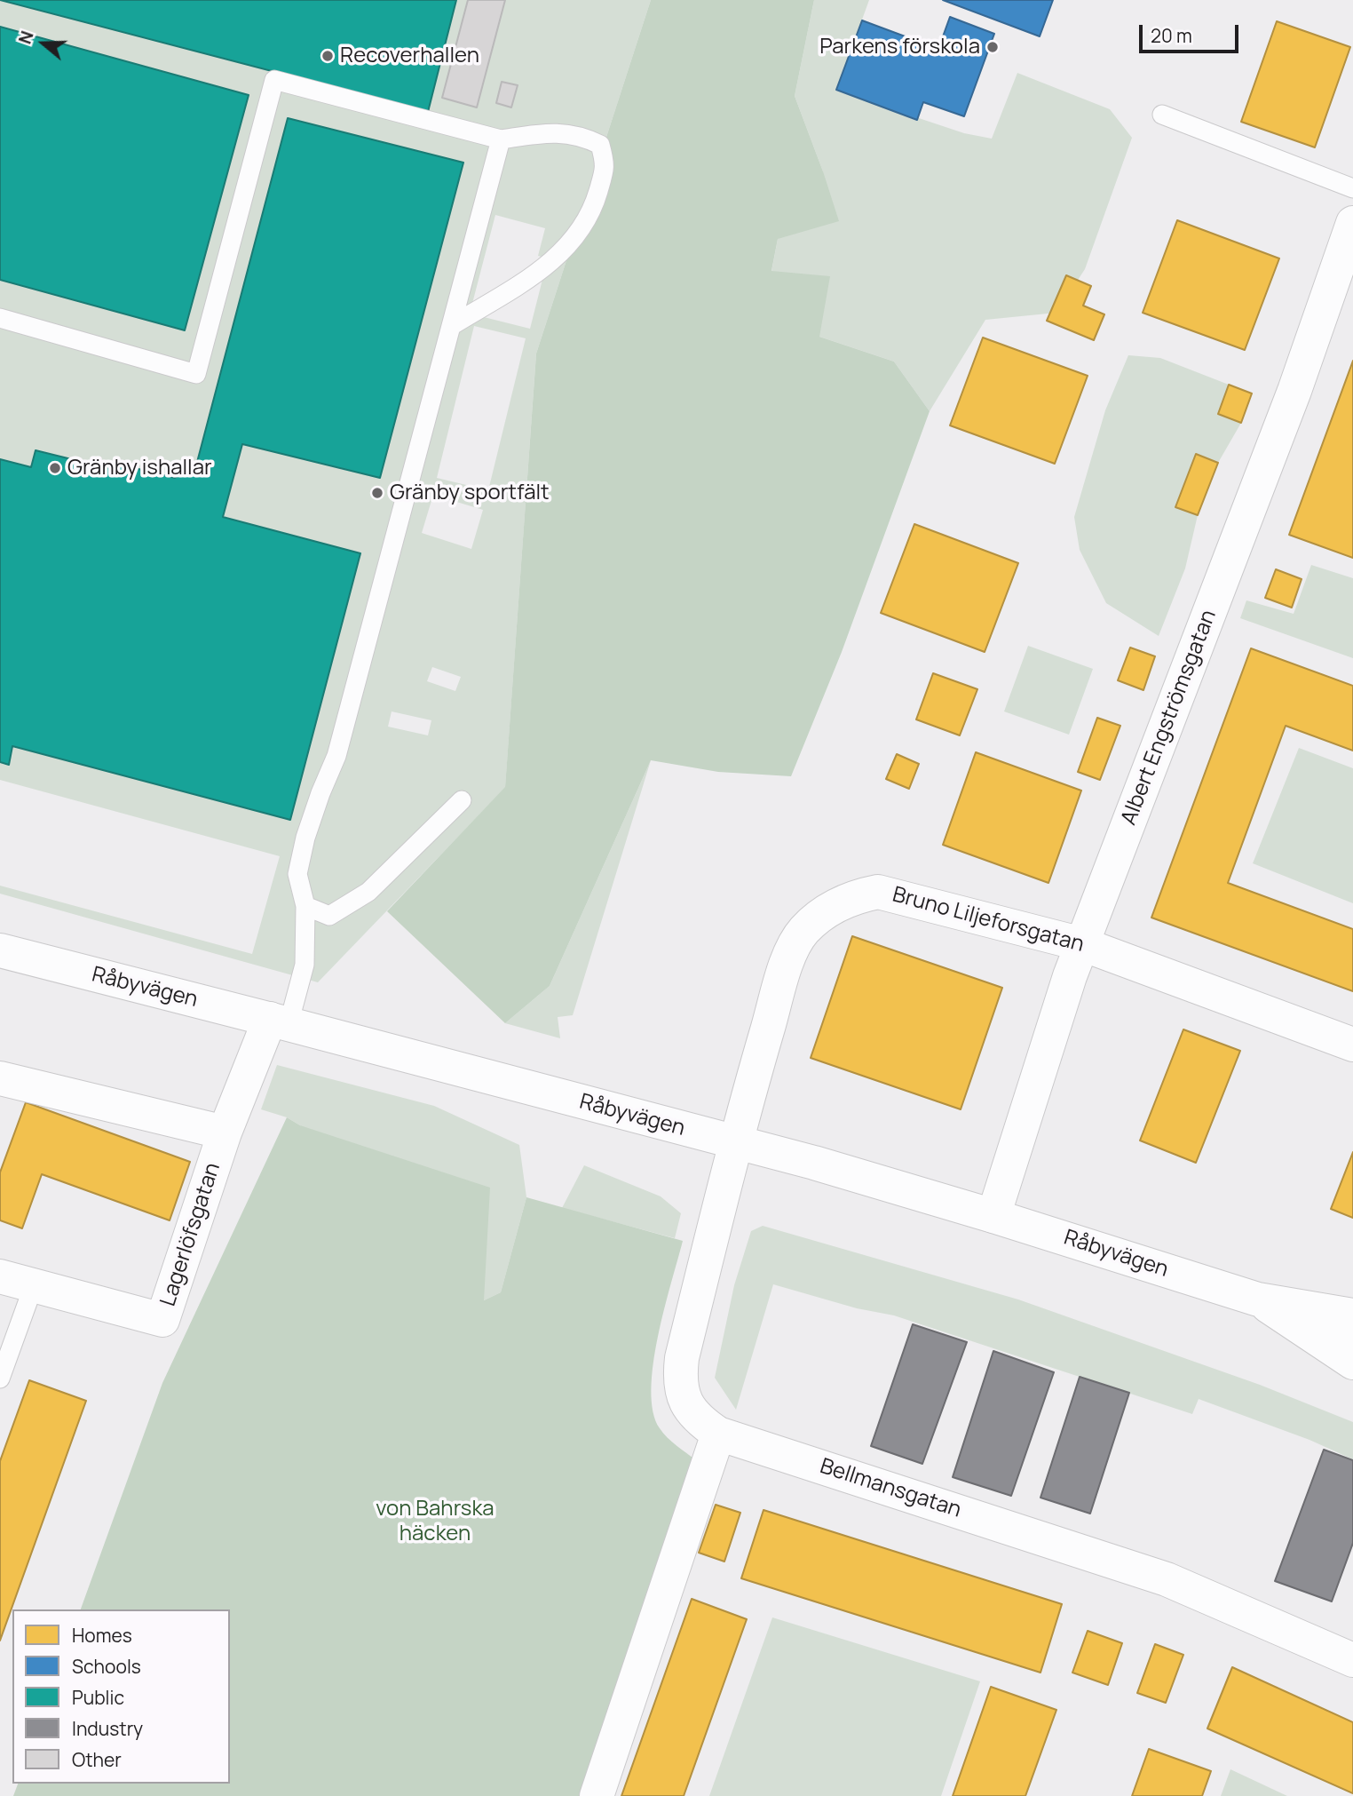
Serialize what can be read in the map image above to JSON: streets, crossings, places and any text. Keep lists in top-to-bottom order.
{
  "streets": {
    "street": [
      "Albert Engströmsgatan",
      "Bruno Liljeforsgatan",
      "Råbyvägen",
      "Lagerlöfsgatan",
      "Bellmansgatan"
    ]
  },
  "crossings": [
    ["Albert Engströmsgatan", "Bruno Liljeforsgatan"],
    ["Albert Engströmsgatan", "Råbyvägen"],
    ["Bruno Liljeforsgatan", "Råbyvägen"],
    ["Bruno Liljeforsgatan", "Bellmansgatan"],
    ["Råbyvägen", "Lagerlöfsgatan"],
    ["Råbyvägen", "Bellmansgatan"]
  ],
  "parks": ["von Bahrska häcken"],
  "places": [
    "Parkens förskola",
    "Recoverhallen",
    "Gränby ishallar",
    "Gränby sportfält"
  ],
  "legend": [
    "Homes",
    "Schools",
    "Public",
    "Industry",
    "Other"
  ],
  "scale_bar": "20 m",
  "north": "left"
}
